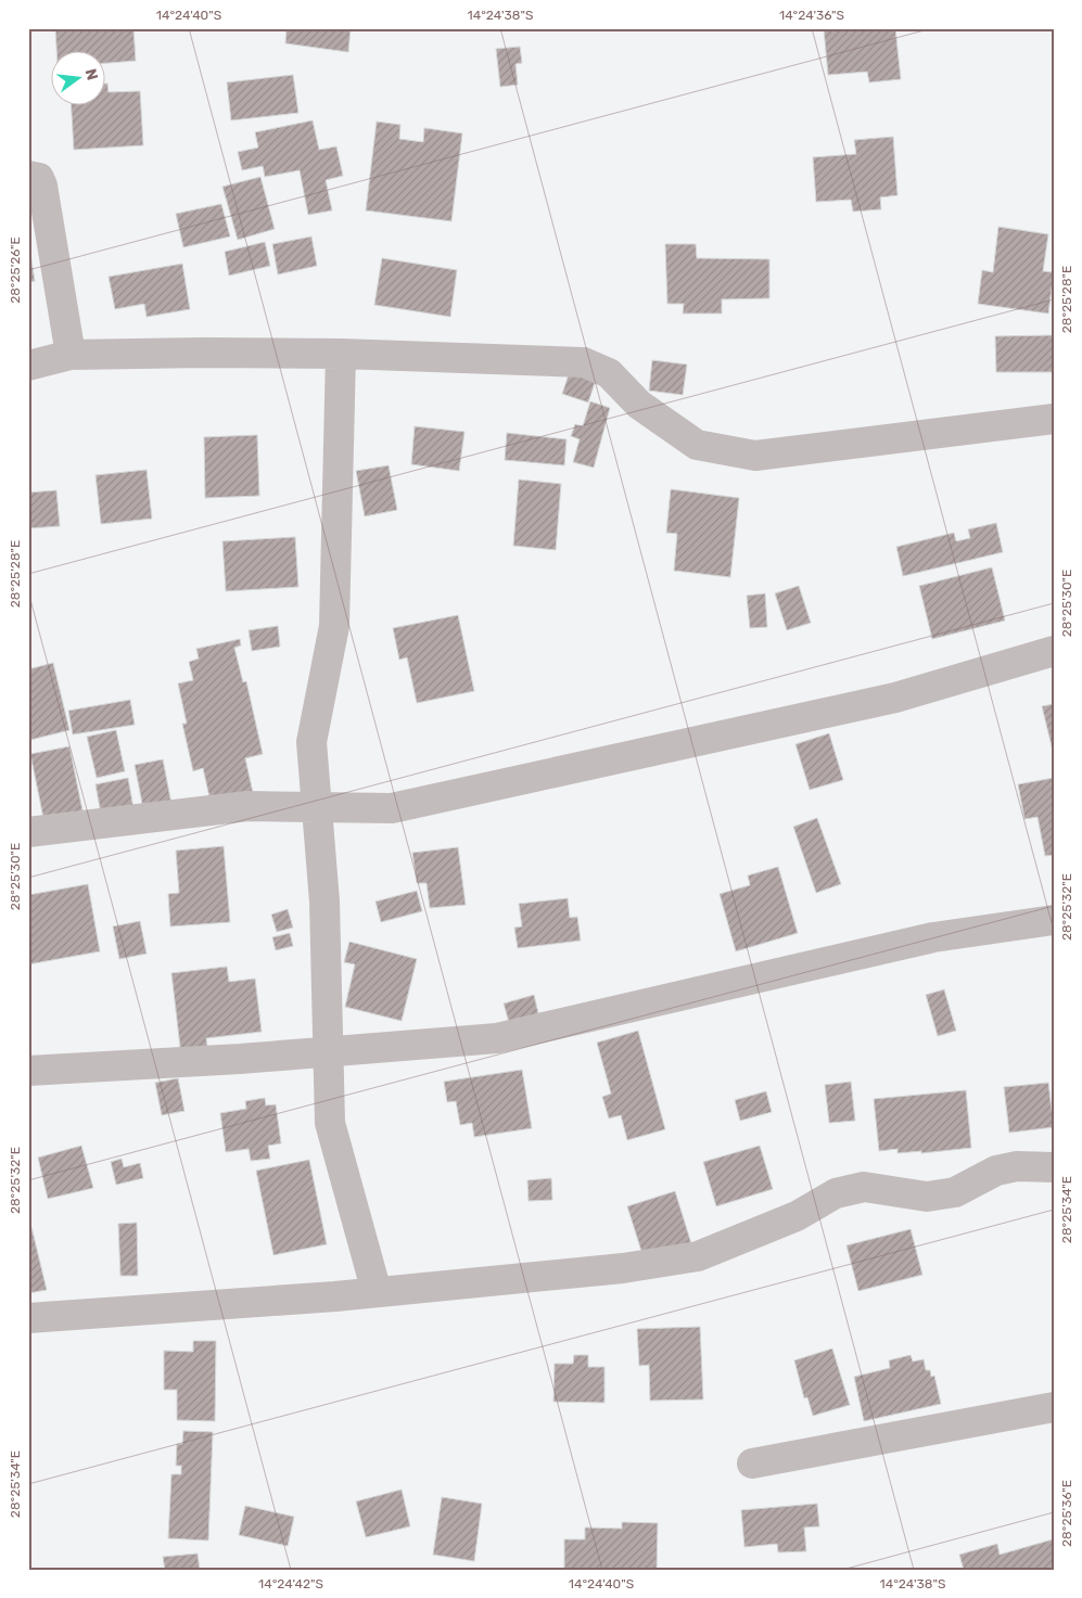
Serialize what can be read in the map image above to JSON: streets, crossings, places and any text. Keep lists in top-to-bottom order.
{
  "north": "right",
  "coordinates": [
    "14°24'40\"S",
    "14°24'38\"S",
    "14°24'36\"S",
    "28°25'26\"E",
    "28°25'28\"E",
    "28°25'30\"E",
    "28°25'32\"E",
    "28°25'34\"E",
    "28°25'36\"E",
    "14°24'42\"S"
  ]
}
